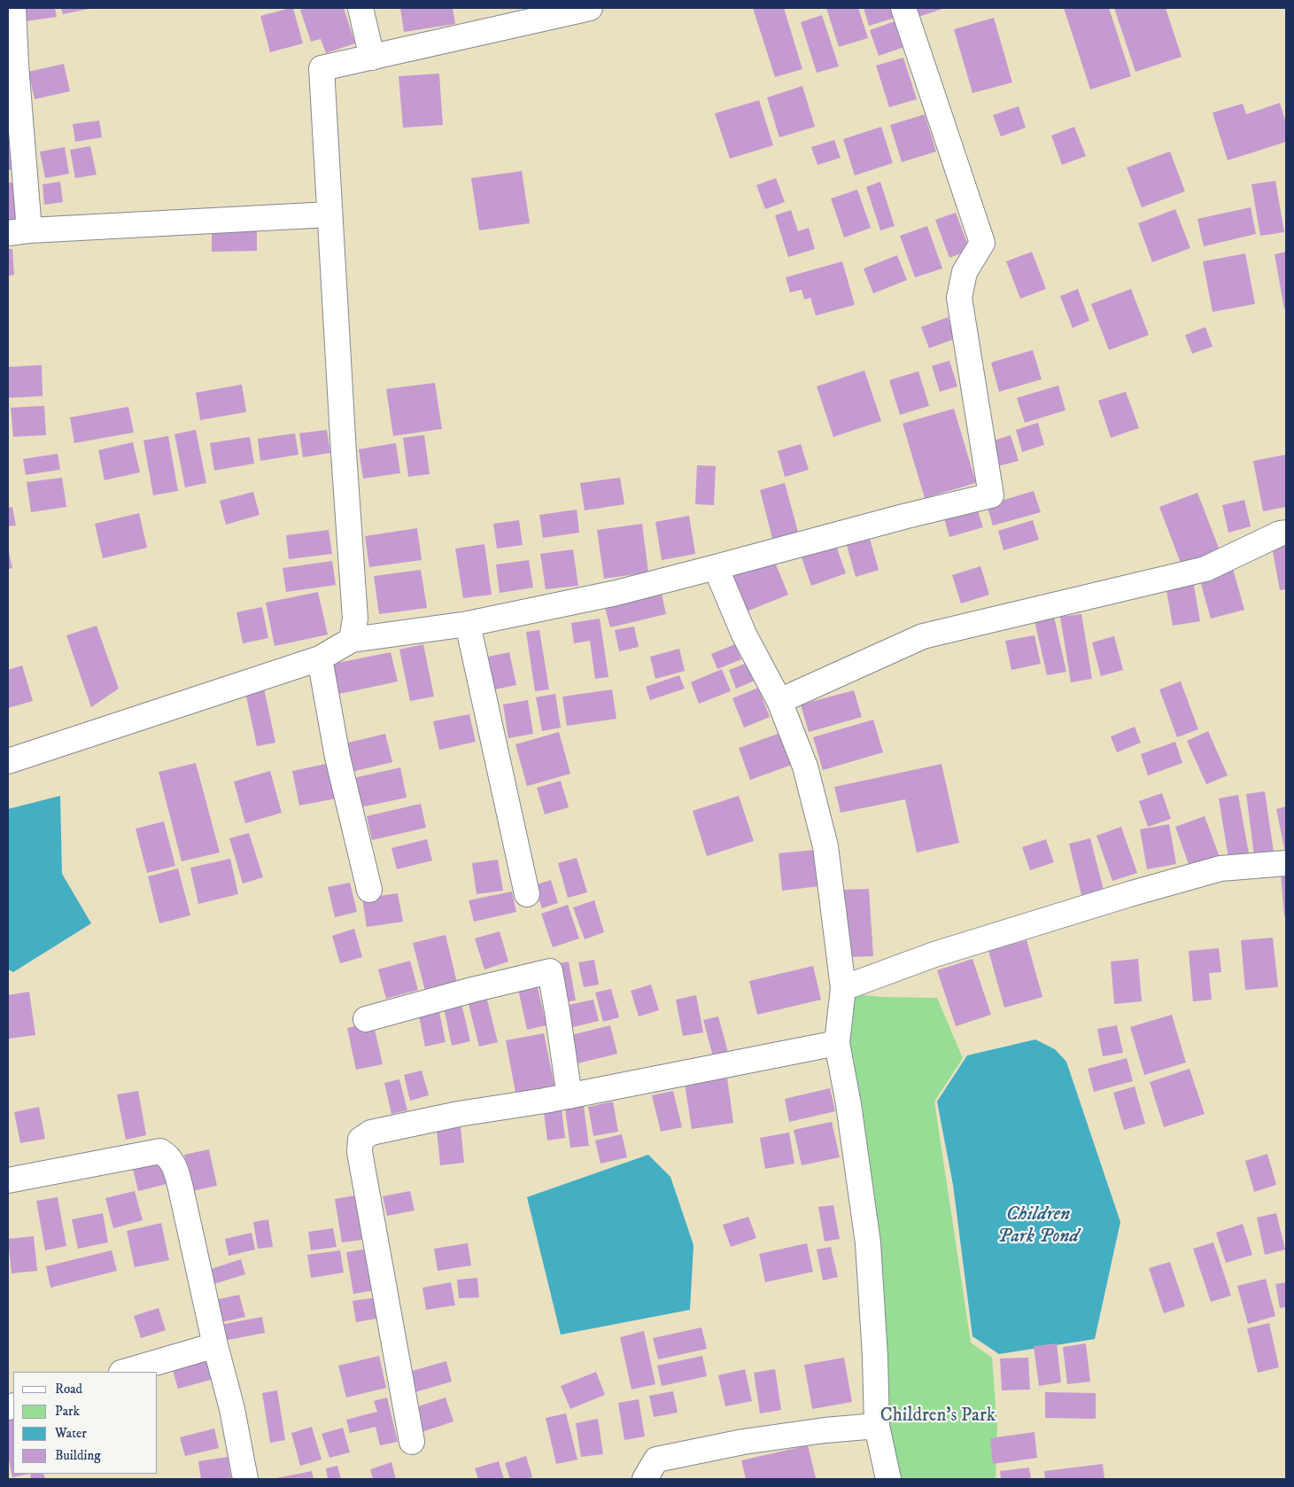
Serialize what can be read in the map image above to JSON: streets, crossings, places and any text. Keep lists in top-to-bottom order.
{
  "water": ["Children Park Pond"],
  "parks": ["Children's Park"],
  "legend": [
    "Road",
    "Park",
    "Water",
    "Building"
  ]
}
